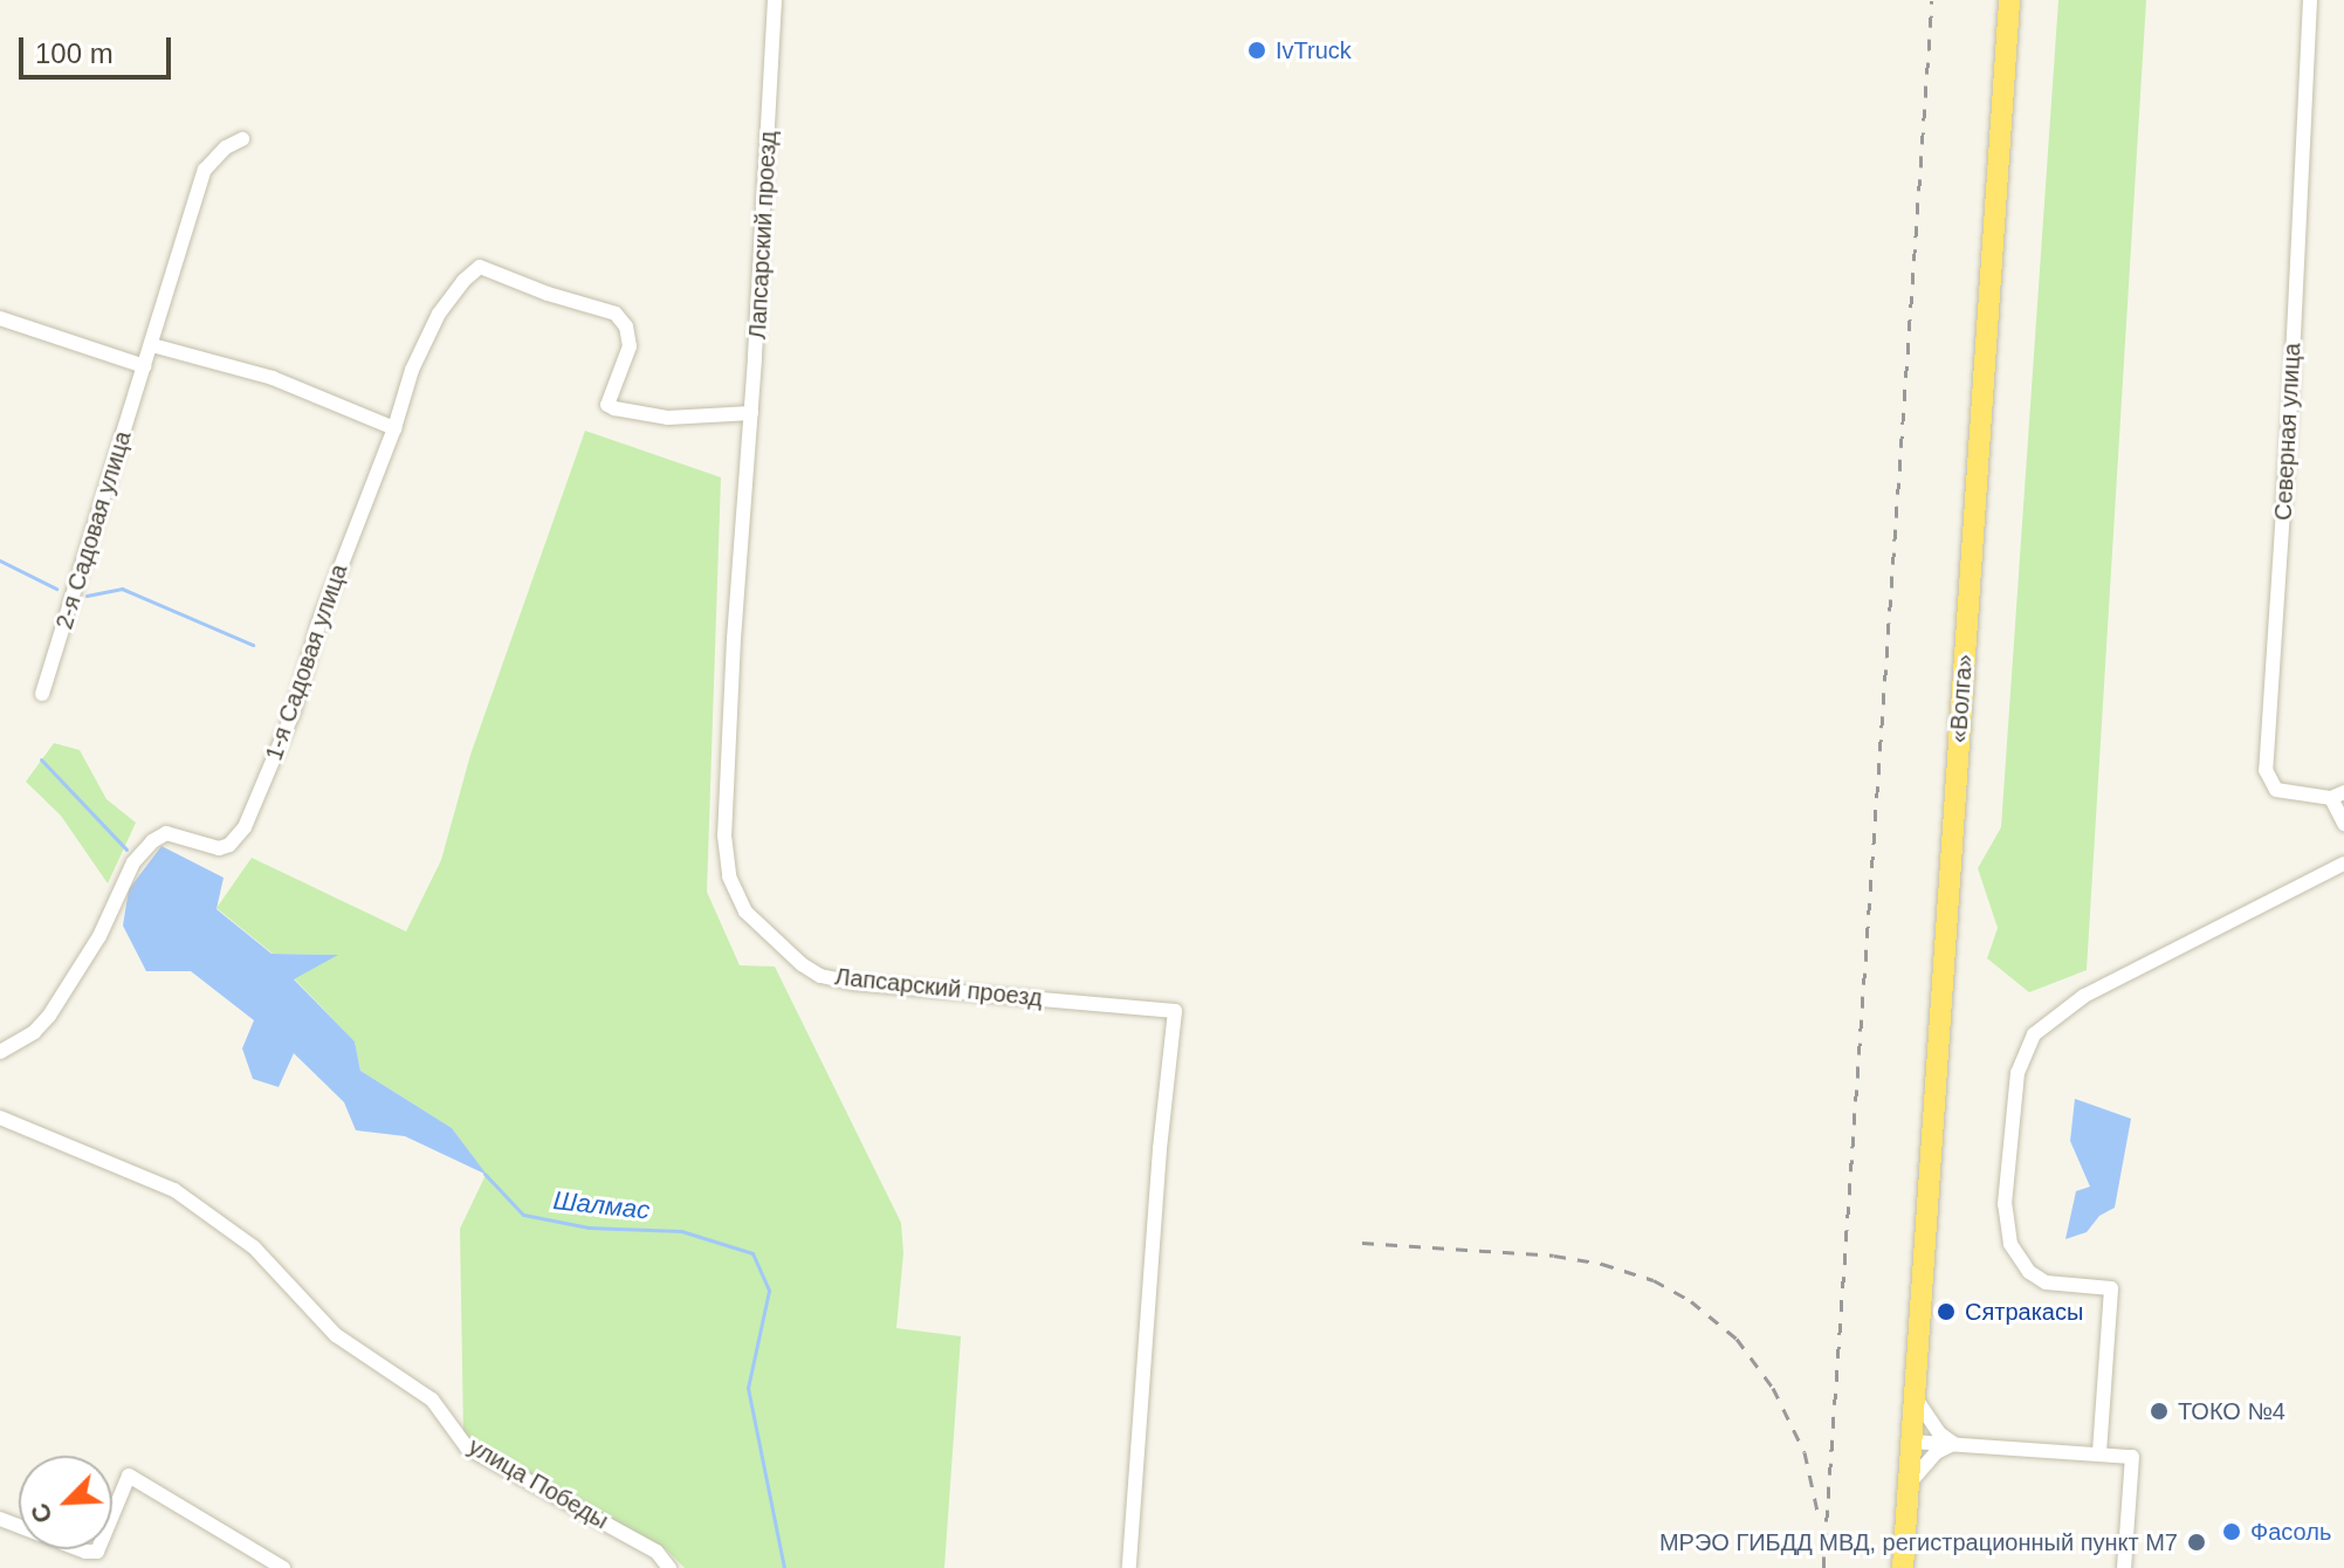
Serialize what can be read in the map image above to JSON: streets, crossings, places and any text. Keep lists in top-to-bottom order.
{
  "streets": {
    "highway": ["«Волга»"],
    "street": [
      "Лапсарский проезд",
      "Северная улица",
      "2-я Садовая улица",
      "1-я Садовая улица",
      "улица Победы"
    ]
  },
  "crossings": [
    ["Лапсарский проезд", "1-я Садовая улица"]
  ],
  "water": ["Шалмас"],
  "places": [
    "IvTruck",
    "Сятракасы",
    "ТОКО №4",
    "Фасоль",
    "МРЭО ГИБДД МВД, регистрационный пункт М7"
  ],
  "scale_bar": "100 m",
  "north": "bottom left"
}
